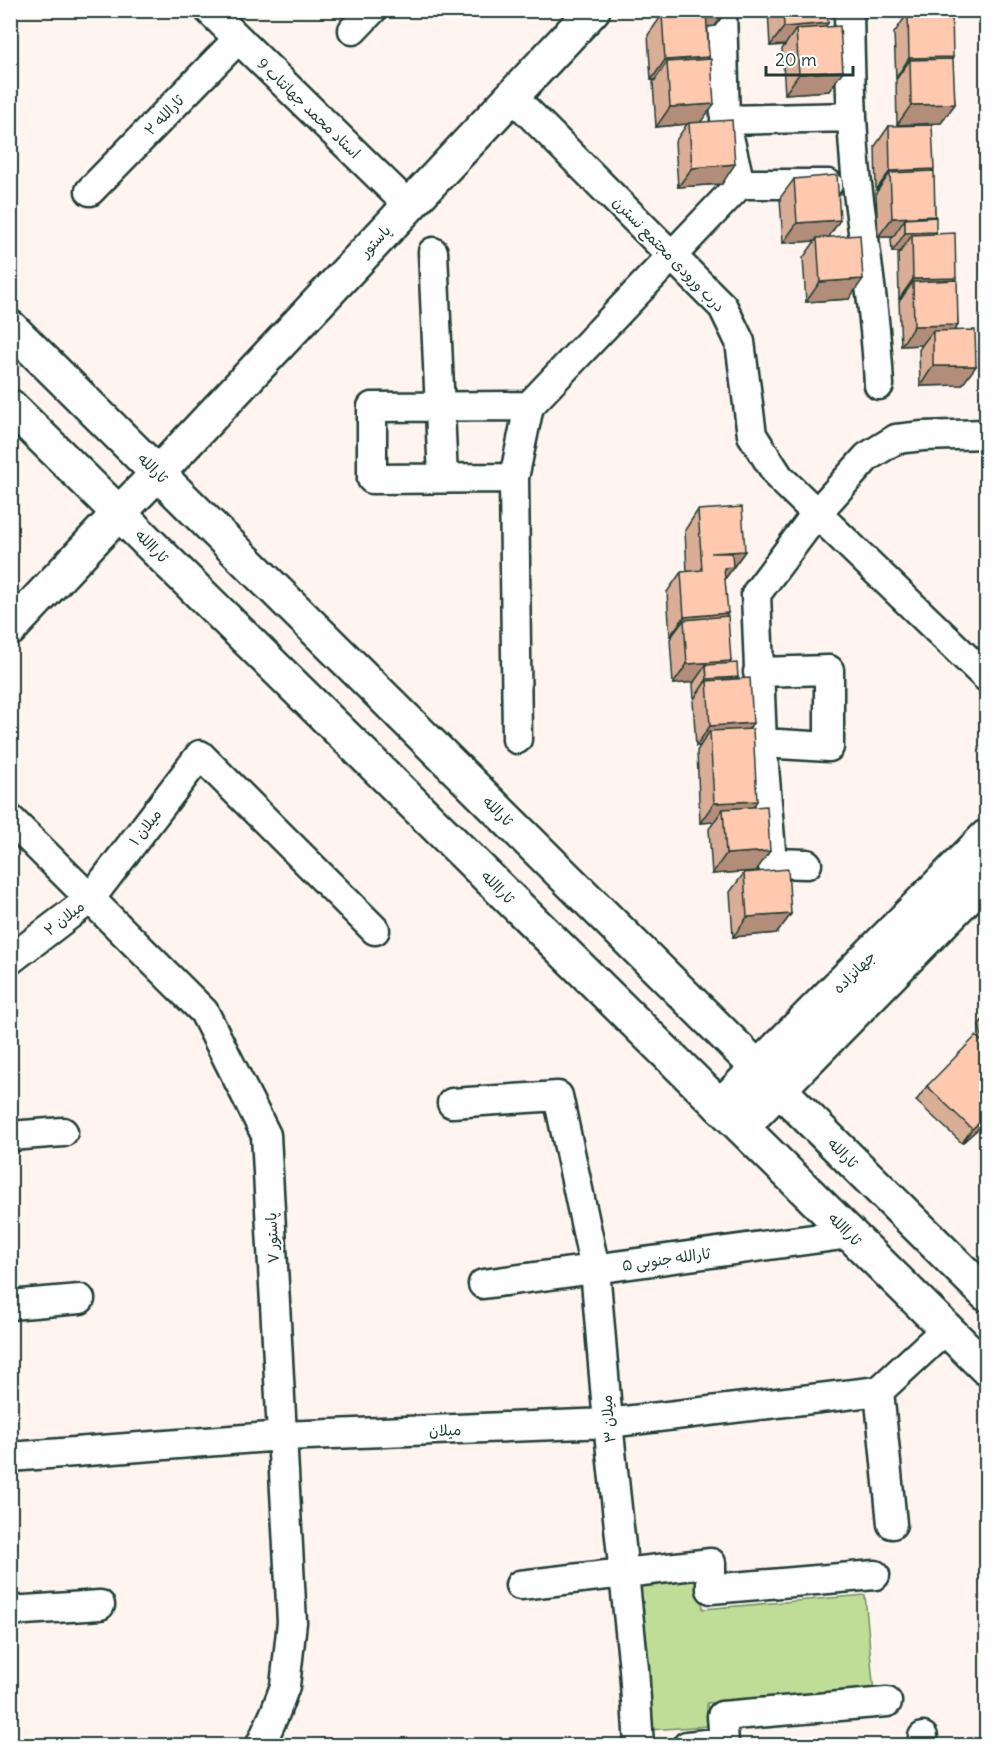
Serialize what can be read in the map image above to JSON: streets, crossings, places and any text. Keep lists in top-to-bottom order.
{
  "streets": {
    "main road": [
      "پاستور",
      "ثارالله",
      "ثاراالله",
      "جهانزاده"
    ],
    "street": [
      "استاد محمد جهانتاب 9",
      "ثارالله ۲",
      "درب ورودی مجتمع نسترن",
      "میلان ۱",
      "میلان ۲",
      "پاستور ۷",
      "ثارالله جنوبی ۵",
      "میلان ۳",
      "میلان"
    ]
  },
  "crossings": [
    ["استاد محمد جهانتاب 9", "ثارالله ۲"],
    ["استاد محمد جهانتاب 9", "پاستور"],
    ["پاستور", "درب ورودی مجتمع نسترن"],
    ["پاستور", "ثارالله"],
    ["پاستور", "ثاراالله"],
    ["ثارالله", "جهانزاده"],
    ["ثاراالله", "جهانزاده"],
    ["ثاراالله", "ثارالله جنوبی ۵"],
    ["میلان ۱", "میلان ۲"],
    ["میلان ۱", "پاستور ۷"],
    ["میلان ۲", "پاستور ۷"],
    ["پاستور ۷", "میلان"],
    ["ثارالله جنوبی ۵", "میلان ۳"],
    ["میلان ۳", "میلان"]
  ],
  "scale_bar": "20 m"
}
